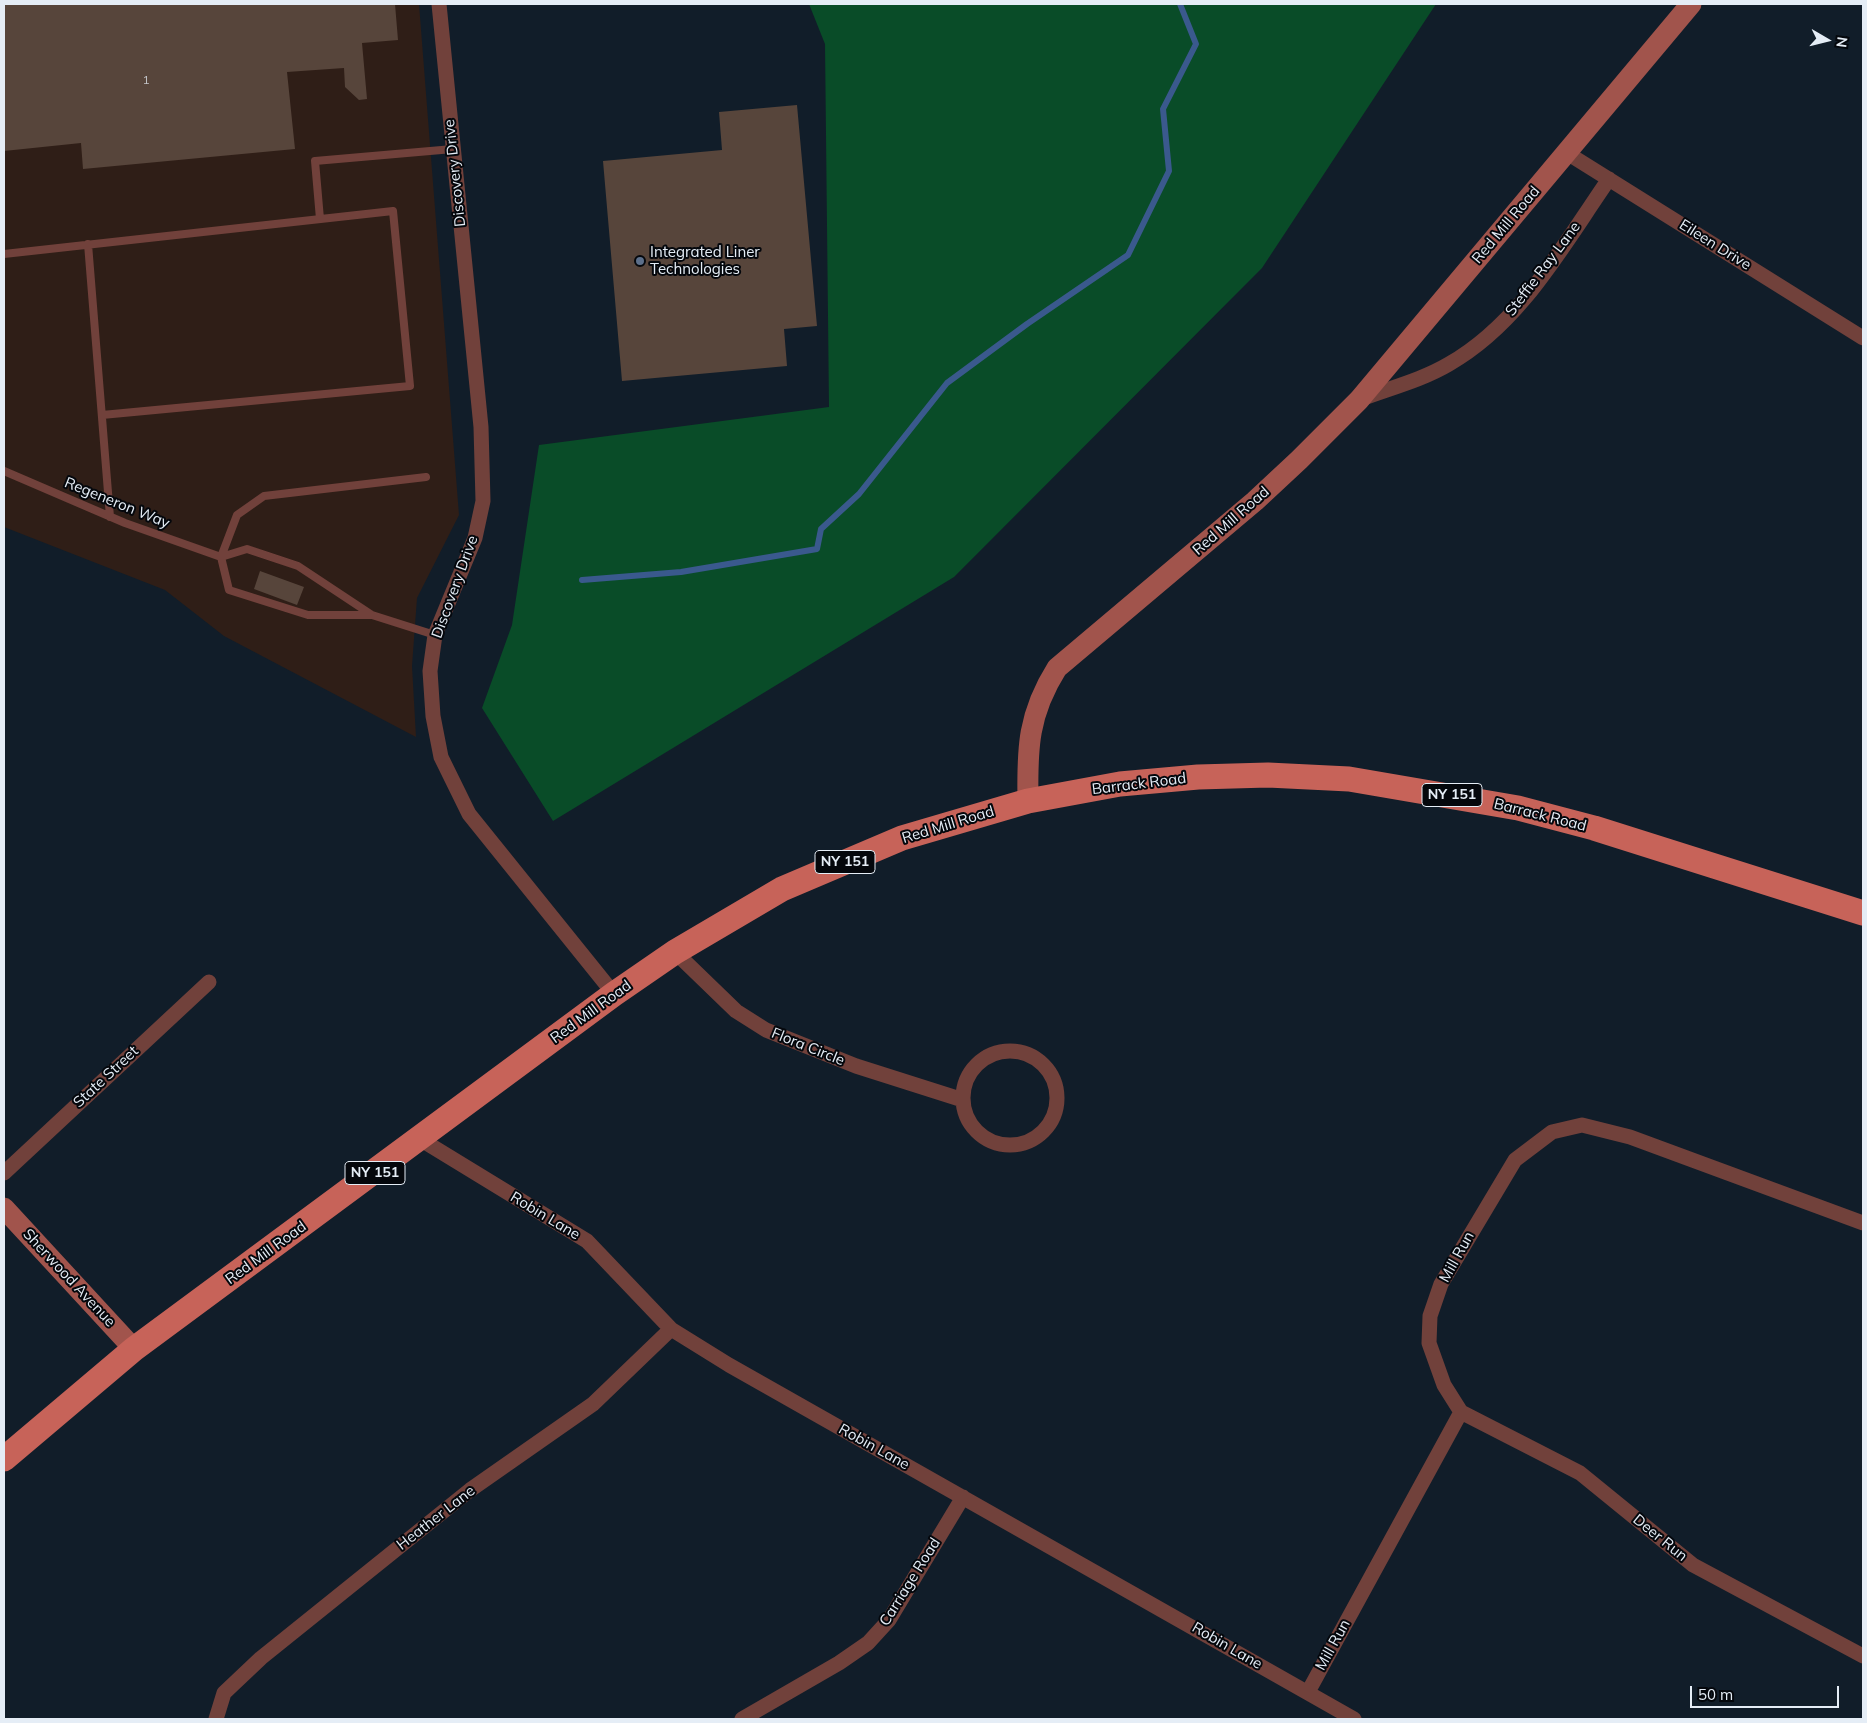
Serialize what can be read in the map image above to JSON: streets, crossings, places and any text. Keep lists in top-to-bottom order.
{
  "streets": {
    "main road": ["Red Mill Road", "Barrack Road", "NY 151"],
    "street": [
      "Discovery Drive",
      "Eileen Drive",
      "Steffie Ray Lane",
      "Flora Circle",
      "State Street",
      "Robin Lane",
      "Mill Run",
      "Sherwood Avenue",
      "Heather Lane",
      "Deer Run",
      "Carriage Road"
    ],
    "lane": ["Regeneron Way"]
  },
  "crossings": [
    ["Discovery Drive", "Red Mill Road"],
    ["Red Mill Road", "Eileen Drive"],
    ["Red Mill Road", "Steffie Ray Lane"],
    ["Red Mill Road", "Barrack Road"],
    ["Red Mill Road", "Flora Circle"],
    ["Red Mill Road", "Robin Lane"],
    ["Red Mill Road", "Sherwood Avenue"],
    ["Eileen Drive", "Steffie Ray Lane"],
    ["Robin Lane", "Mill Run"],
    ["Robin Lane", "Heather Lane"],
    ["Robin Lane", "Carriage Road"],
    ["Mill Run", "Deer Run"]
  ],
  "places": ["Integrated Liner Technologies"],
  "house_numbers": ["1"],
  "scale_bar": "50 m",
  "north": "right"
}
